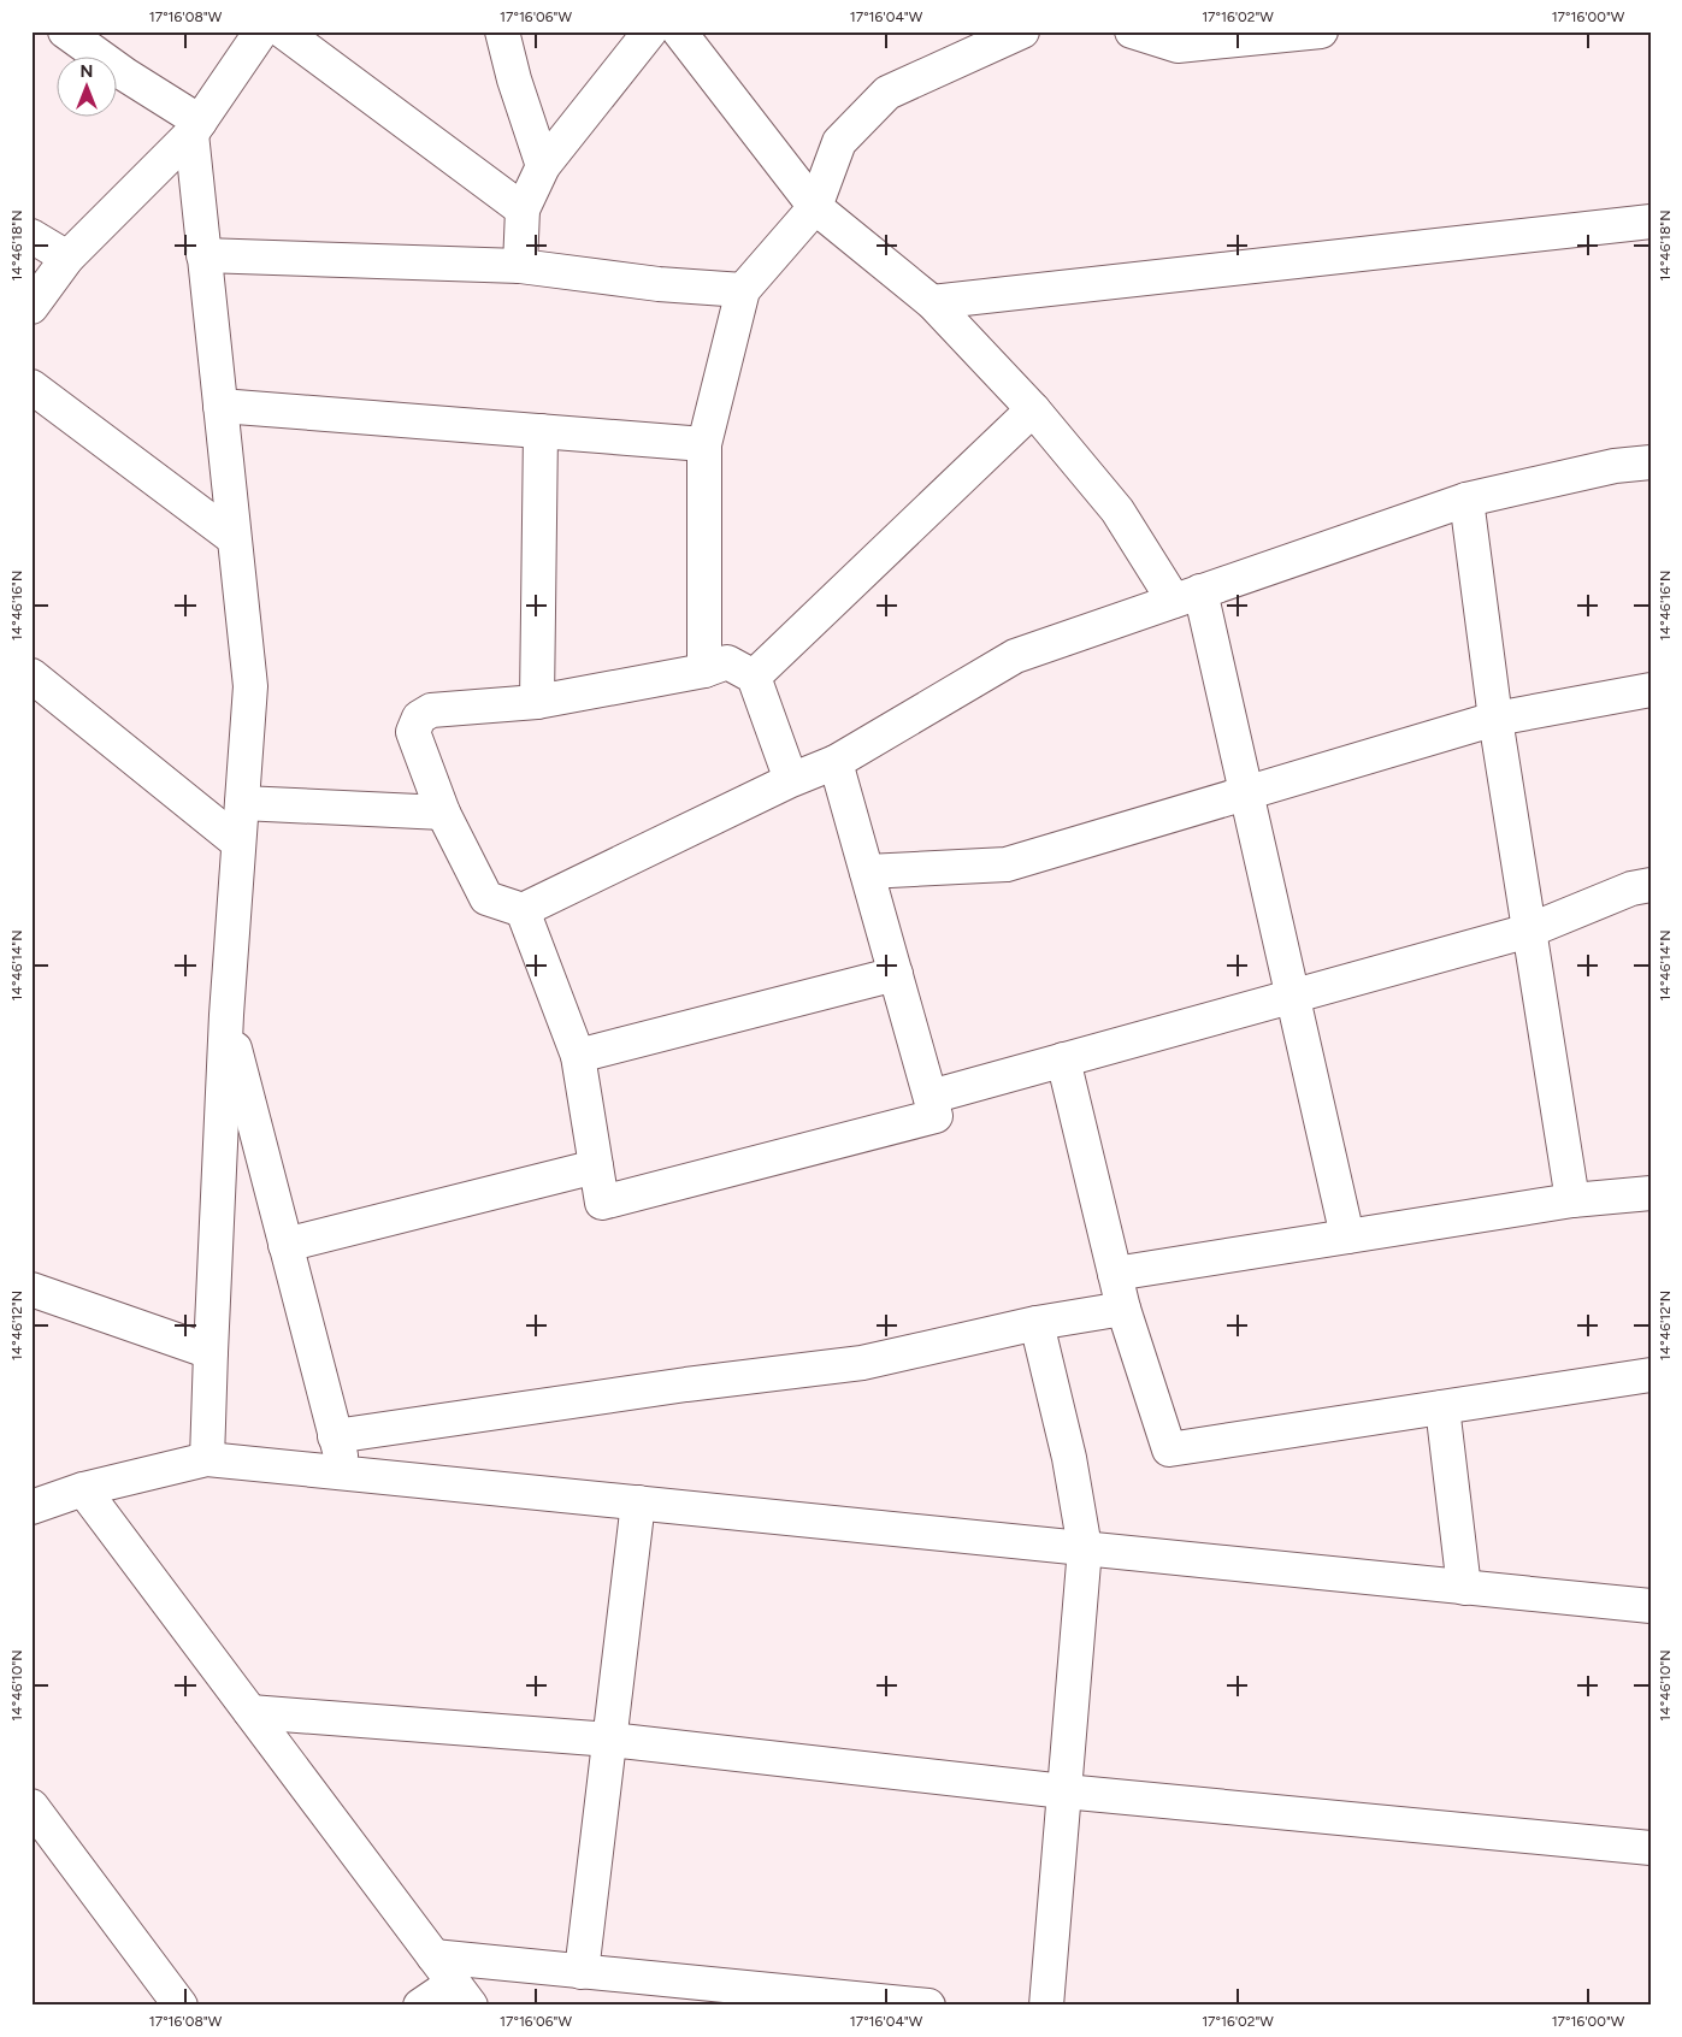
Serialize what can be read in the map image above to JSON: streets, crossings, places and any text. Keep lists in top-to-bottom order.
{
  "north": "top",
  "coordinates": [
    "17°16'08\"W",
    "17°16'06\"W",
    "17°16'04\"W",
    "17°16'02\"W",
    "17°16'00\"W",
    "14°46'18\"N",
    "14°46'16\"N",
    "14°46'14\"N",
    "14°46'12\"N",
    "14°46'10\"N"
  ]
}
